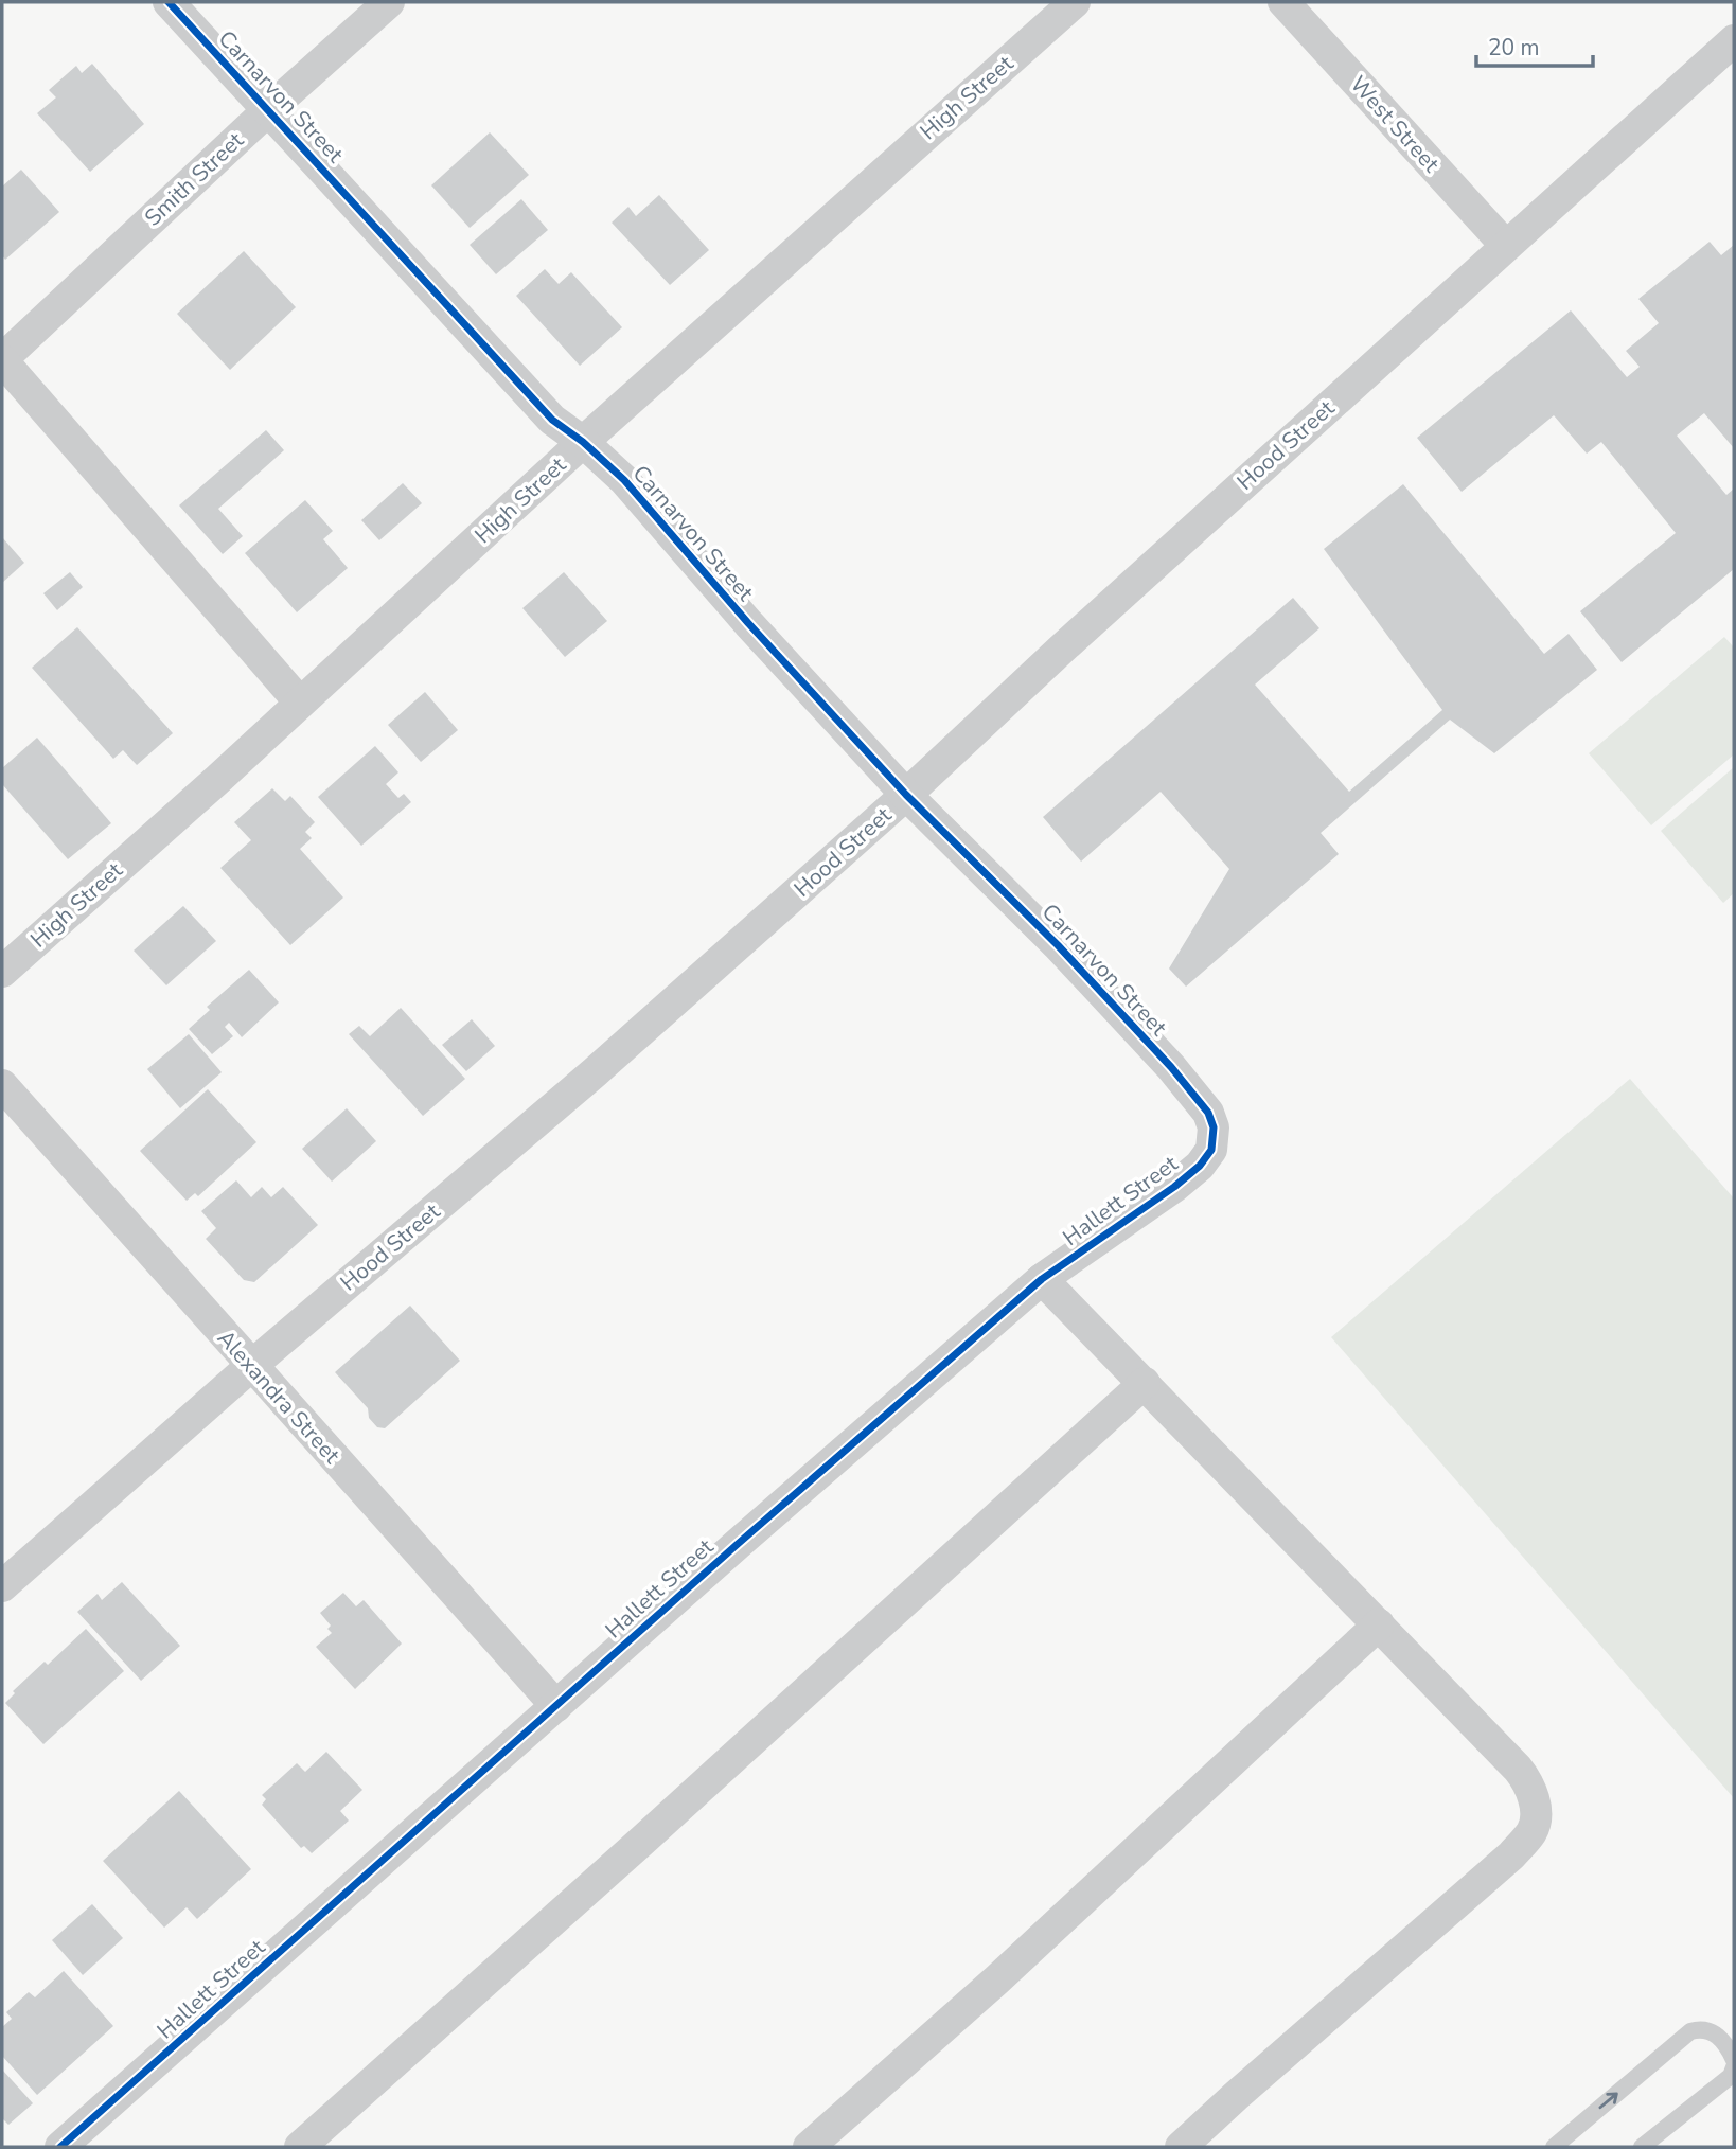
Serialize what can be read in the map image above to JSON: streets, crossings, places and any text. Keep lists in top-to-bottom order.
{
  "streets": {
    "street": [
      "Carnarvon Street",
      "High Street",
      "West Street",
      "Smith Street",
      "Hood Street",
      "Hallett Street",
      "Alexandra Street"
    ]
  },
  "crossings": [
    ["Carnarvon Street", "High Street"],
    ["Carnarvon Street", "Smith Street"],
    ["Carnarvon Street", "Hood Street"],
    ["Carnarvon Street", "Hallett Street"],
    ["West Street", "Hood Street"],
    ["Hood Street", "Alexandra Street"],
    ["Hallett Street", "Alexandra Street"]
  ],
  "scale_bar": "20 m"
}
